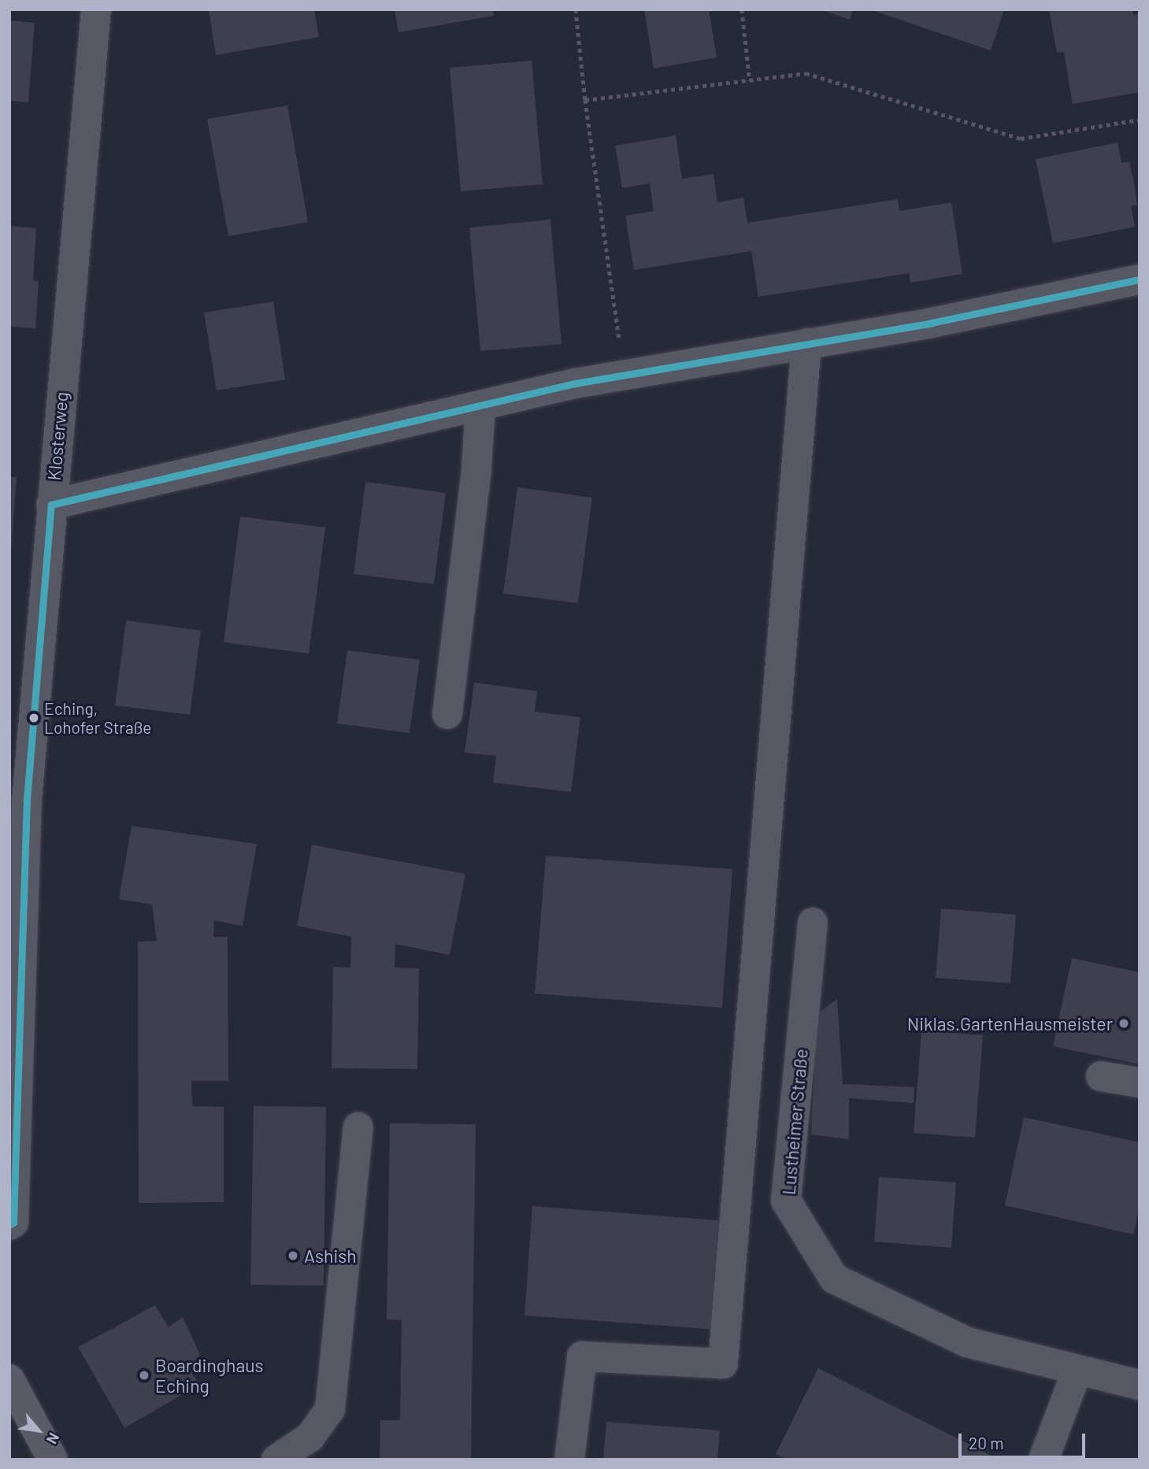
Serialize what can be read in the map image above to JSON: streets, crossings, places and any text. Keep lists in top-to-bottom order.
{
  "streets": {
    "street": ["Klosterweg", "Lustheimer Straße"]
  },
  "places": [
    "Eching, Lohofer Straße",
    "Niklas.GartenHausmeister",
    "Ashish",
    "Boardinghaus Eching"
  ],
  "scale_bar": "20 m",
  "north": "bottom right"
}
